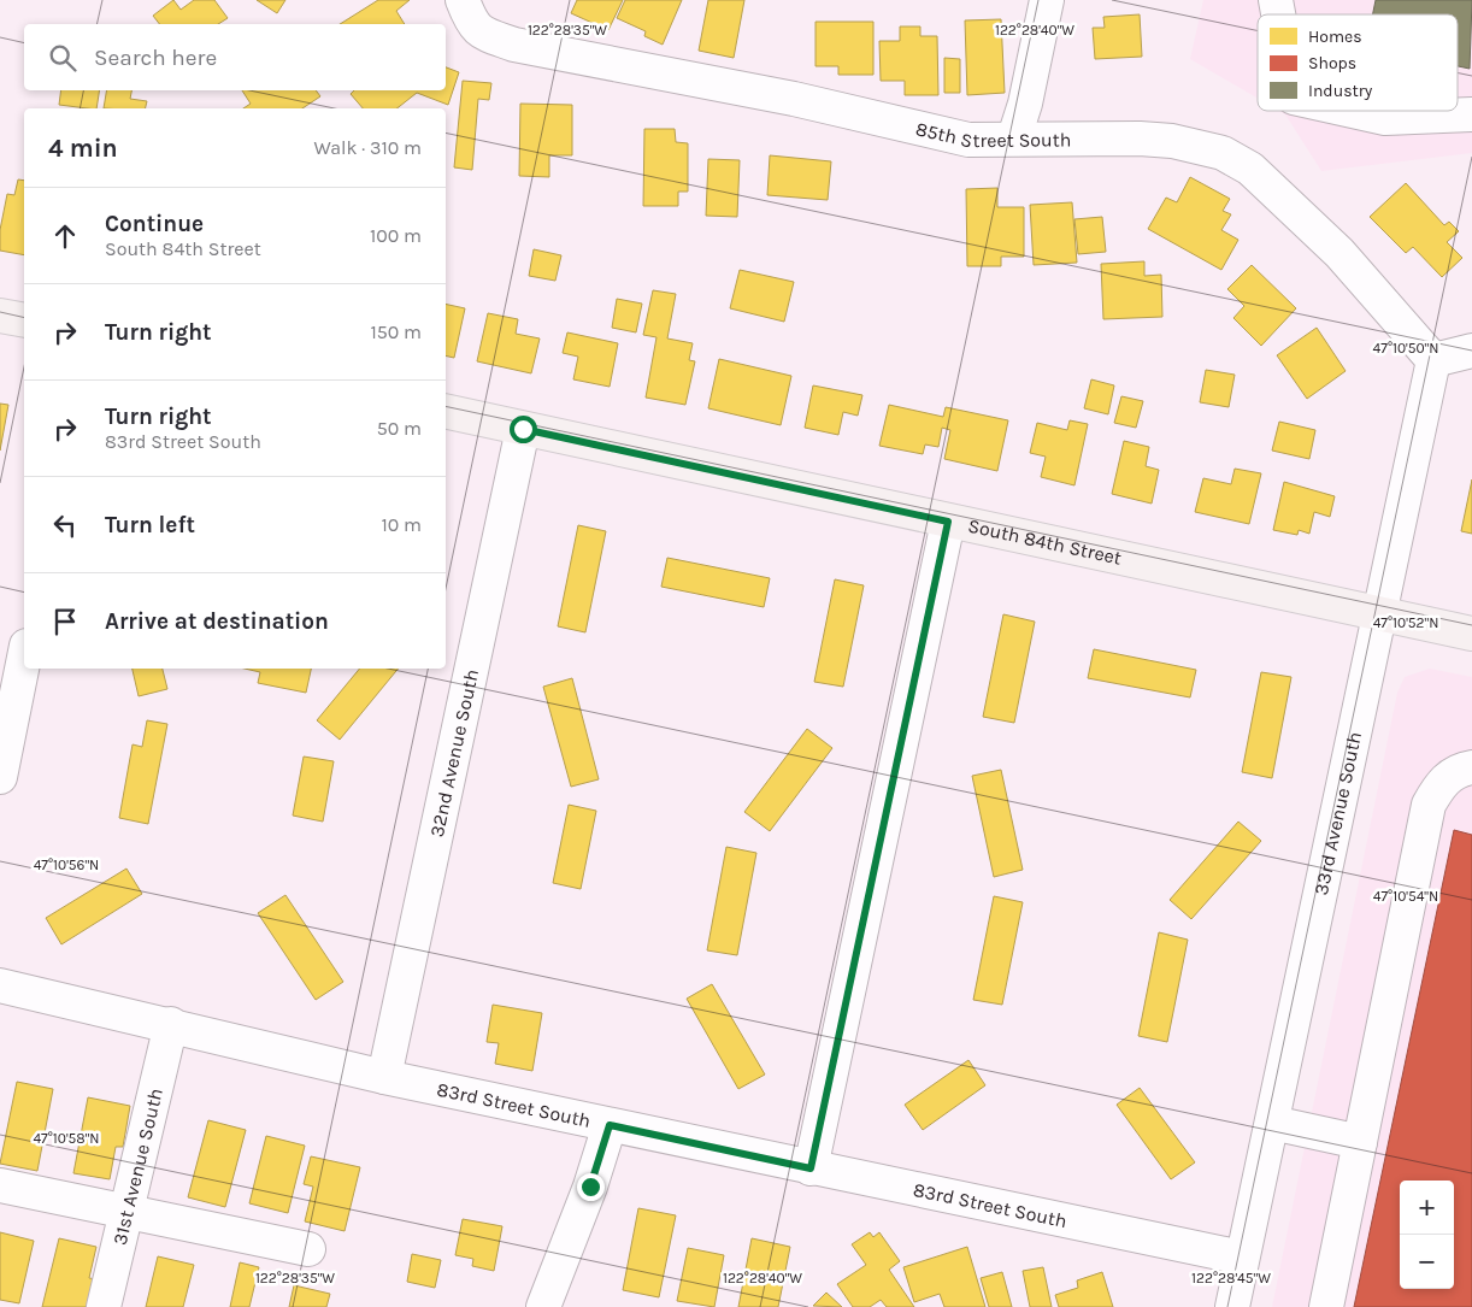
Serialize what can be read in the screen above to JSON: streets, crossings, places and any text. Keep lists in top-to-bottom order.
{
  "streets": {
    "main road": ["South 84th Street"],
    "street": [
      "85th Street South",
      "32nd Avenue South",
      "33rd Avenue South",
      "83rd Street South",
      "31st Avenue South"
    ]
  },
  "crossings": [
    ["85th Street South", "33rd Avenue South"],
    ["South 84th Street", "32nd Avenue South"],
    ["South 84th Street", "33rd Avenue South"],
    ["32nd Avenue South", "83rd Street South"],
    ["33rd Avenue South", "83rd Street South"],
    ["83rd Street South", "31st Avenue South"]
  ],
  "legend": ["Homes", "Shops", "Industry"],
  "page": {
    "search": "Search here",
    "heading": ["4 min", "Walk · 310 m"],
    "list": [
      ["Continue", "South 84th Street", "100 m"],
      ["Turn right", "150 m"],
      ["Turn right", "83rd Street South", "50 m"],
      ["Turn left", "10 m"],
      "Arrive at destination"
    ],
    "map_buttons": ["+", "−"]
  },
  "coordinates": [
    "122°28'35\"W",
    "122°28'40\"W",
    "47°10'50\"N",
    "47°10'52\"N",
    "47°10'56\"N",
    "47°10'54\"N",
    "47°10'58\"N",
    "122°28'45\"W"
  ]
}
